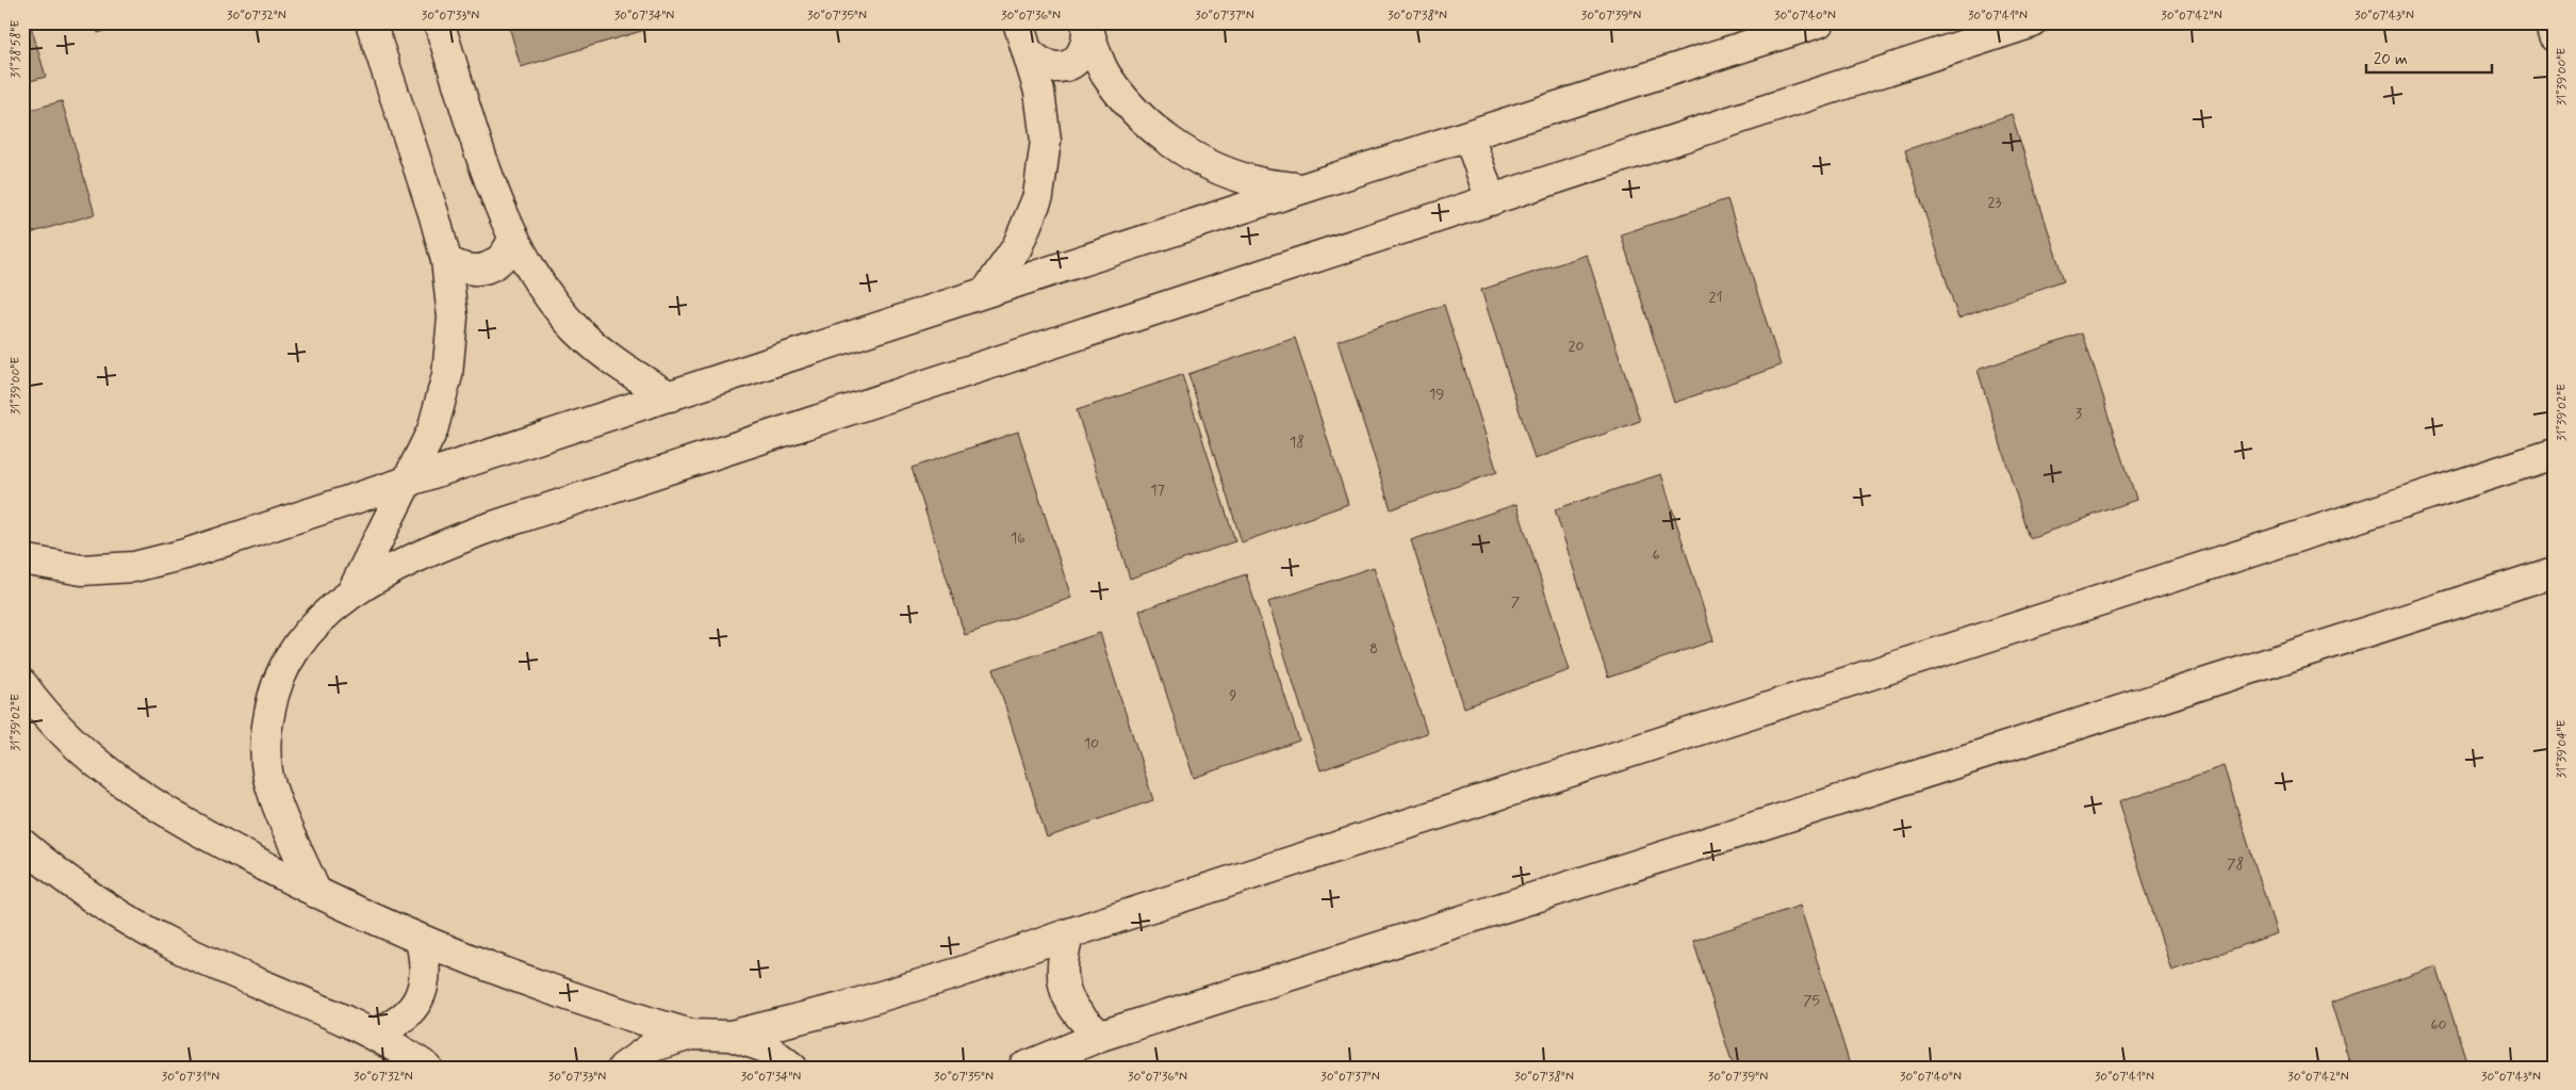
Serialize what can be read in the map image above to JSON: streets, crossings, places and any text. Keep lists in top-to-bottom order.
{
  "house_numbers": [
    "23",
    "21",
    "20",
    "19",
    "3",
    "18",
    "17",
    "16",
    "6",
    "7",
    "8",
    "9",
    "10",
    "78",
    "75",
    "60"
  ],
  "scale_bar": "20 m",
  "coordinates": [
    "30°07'32\"N",
    "30°07'33\"N",
    "30°07'34\"N",
    "30°07'35\"N",
    "30°07'36\"N",
    "30°07'37\"N",
    "30°07'38\"N",
    "30°07'39\"N",
    "30°07'40\"N",
    "30°07'41\"N",
    "30°07'42\"N",
    "30°07'43\"N",
    "31°38'58\"E",
    "31°39'00\"E",
    "31°39'02\"E",
    "31°39'04\"E",
    "30°07'31\"N"
  ]
}
